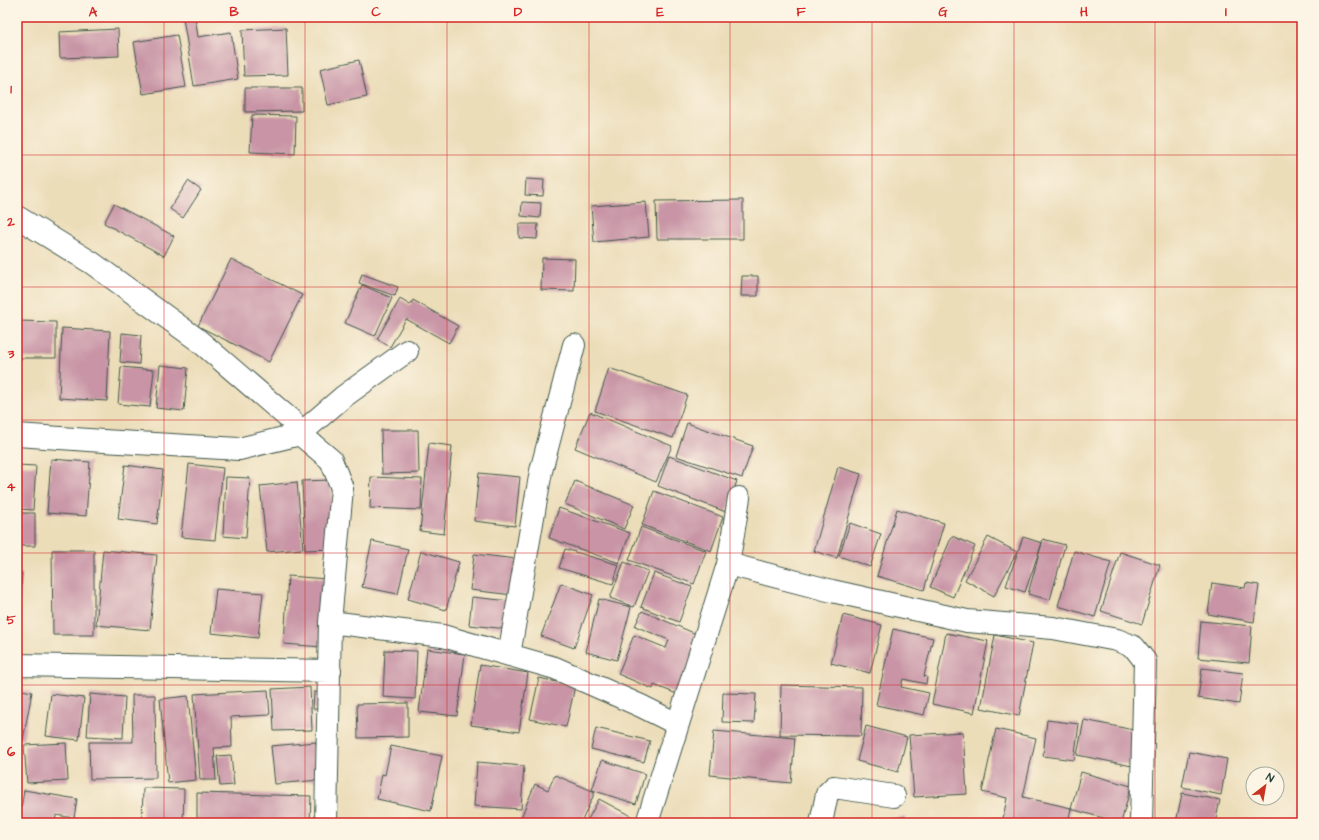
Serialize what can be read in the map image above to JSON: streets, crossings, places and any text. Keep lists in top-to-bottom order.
{
  "north": "top right",
  "grid": {
    "columns": [
      "A",
      "B",
      "C",
      "D",
      "E",
      "F",
      "G",
      "H",
      "I"
    ],
    "rows": [
      "1",
      "2",
      "3",
      "4",
      "5",
      "6"
    ]
  }
}
